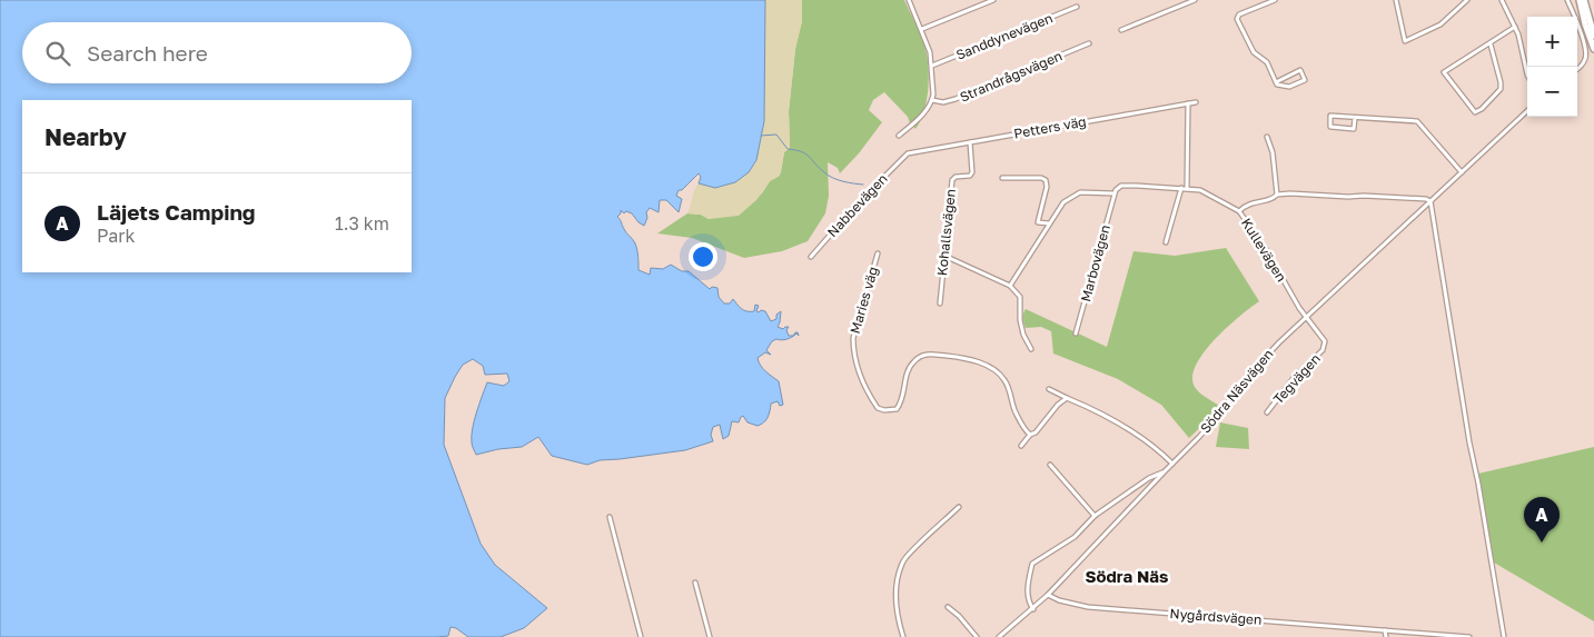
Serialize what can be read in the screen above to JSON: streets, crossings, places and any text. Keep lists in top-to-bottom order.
{
  "streets": {
    "street": [
      "Sanddynevägen",
      "Strandrågsvägen",
      "Petters väg",
      "Nabbevägen",
      "Kohallsvägen",
      "Kullevägen",
      "Marbovägen",
      "Maries väg",
      "Tegvägen",
      "Södra Näsvägen",
      "Nygårdsvägen"
    ]
  },
  "crossings": [
    ["Petters väg", "Nabbevägen"],
    ["Petters väg", "Kohallsvägen"],
    ["Kullevägen", "Marbovägen"],
    ["Kullevägen", "Tegvägen"],
    ["Kullevägen", "Södra Näsvägen"],
    ["Tegvägen", "Södra Näsvägen"],
    ["Södra Näsvägen", "Nygårdsvägen"]
  ],
  "districts": ["Södra Näs"],
  "page": {
    "map_buttons": ["+", "−"],
    "search": "Search here",
    "heading": "Nearby",
    "list": [
      {
        "mark": "A",
        "name": "Läjets Camping",
        "note": "Park",
        "value": "1.3 km"
      }
    ],
    "pins": "A"
  }
}
